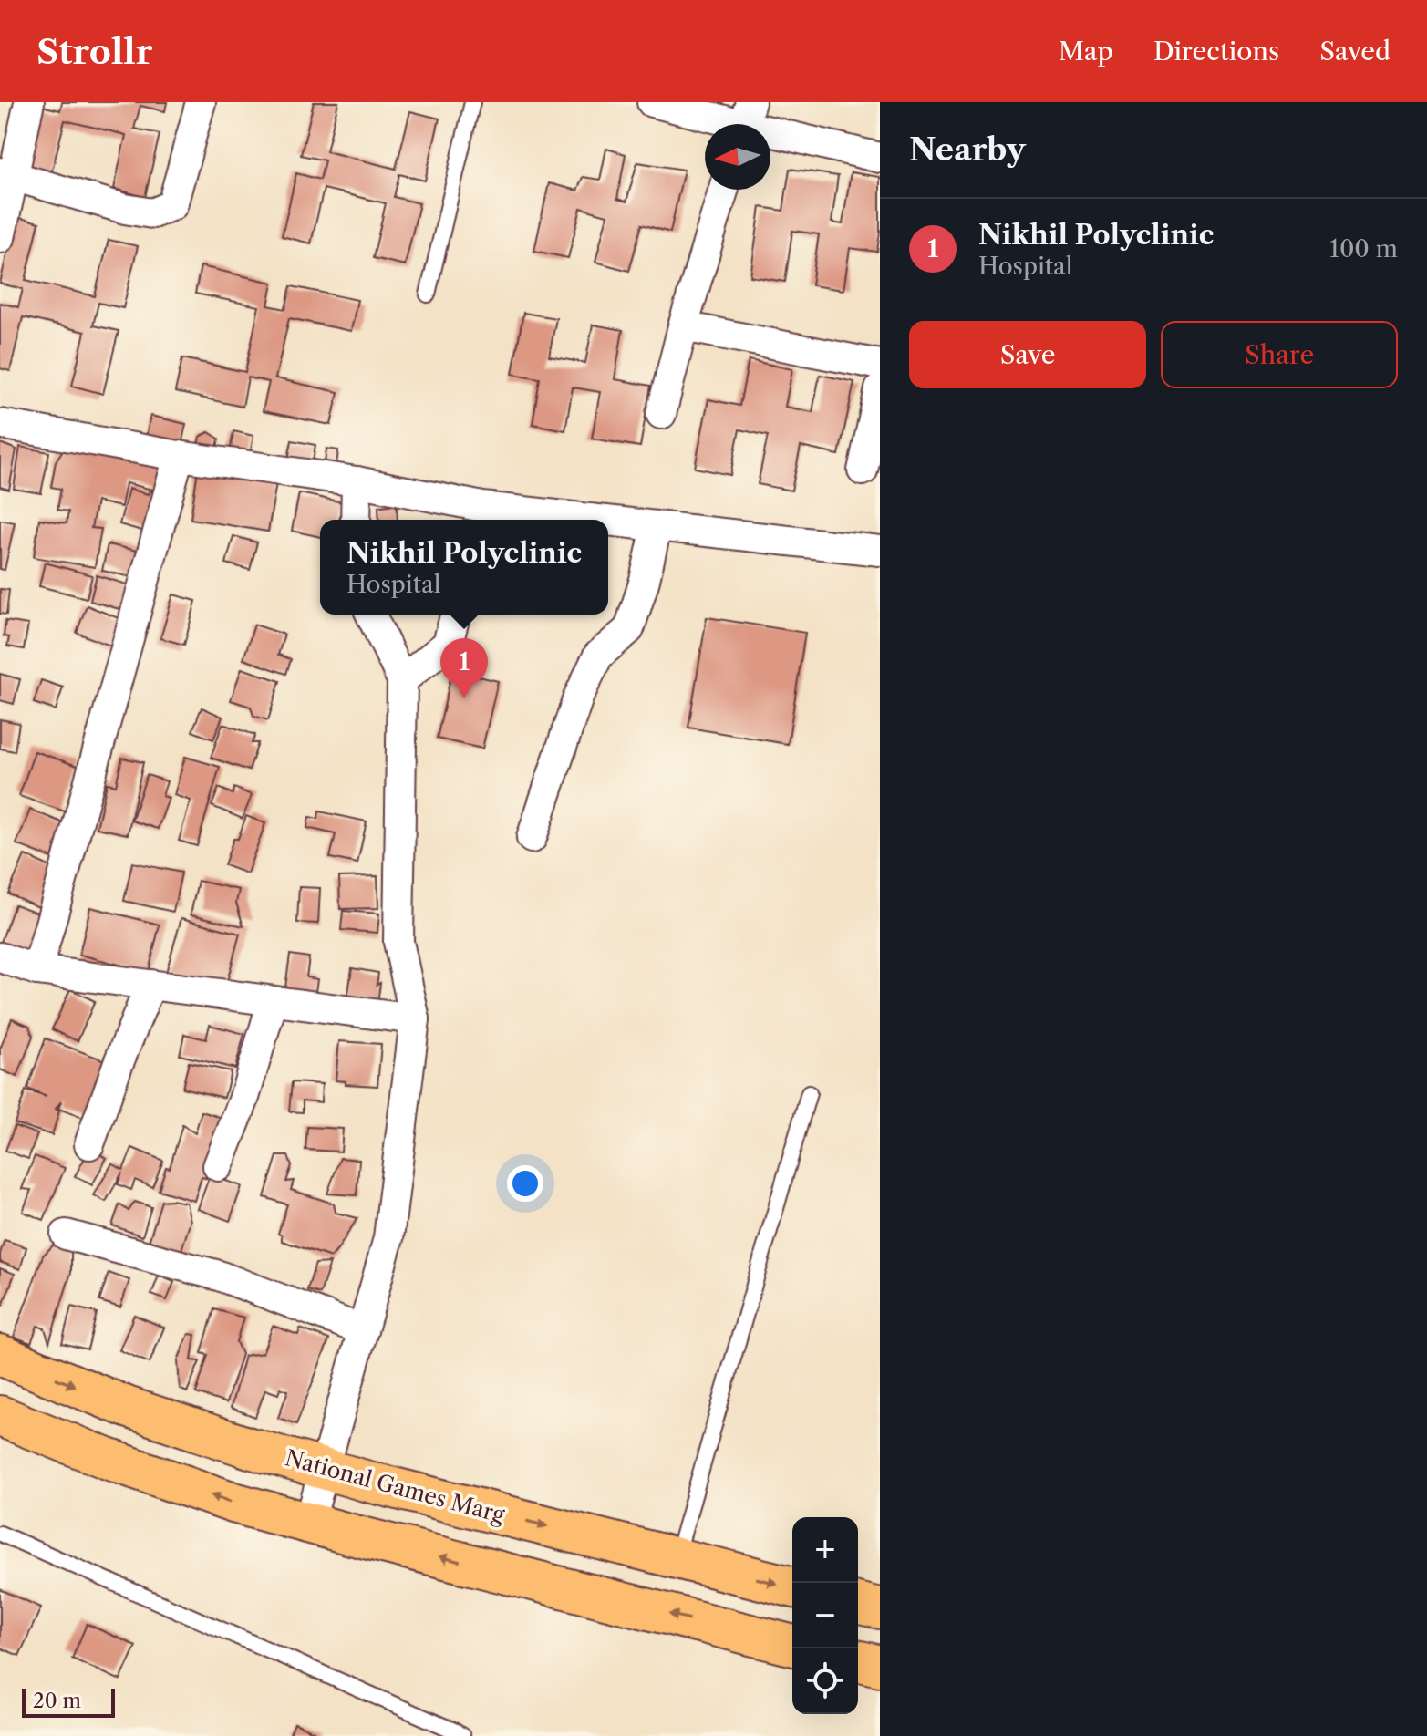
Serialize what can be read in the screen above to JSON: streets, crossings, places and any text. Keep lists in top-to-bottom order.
{
  "streets": {
    "main road": ["National Games Marg"]
  },
  "scale_bar": "20 m",
  "north": "left",
  "page": {
    "header": "Strollr",
    "nav": ["Map", "Directions", "Saved"],
    "heading": "Nearby",
    "list": [
      {
        "mark": "1",
        "name": "Nikhil Polyclinic",
        "note": "Hospital",
        "value": "100 m"
      }
    ],
    "buttons": ["Save", "Share"],
    "popup": ["Nikhil Polyclinic", "Hospital"],
    "pins": "1",
    "map_buttons": ["+", "−"],
    "scale": "20 m"
  }
}
